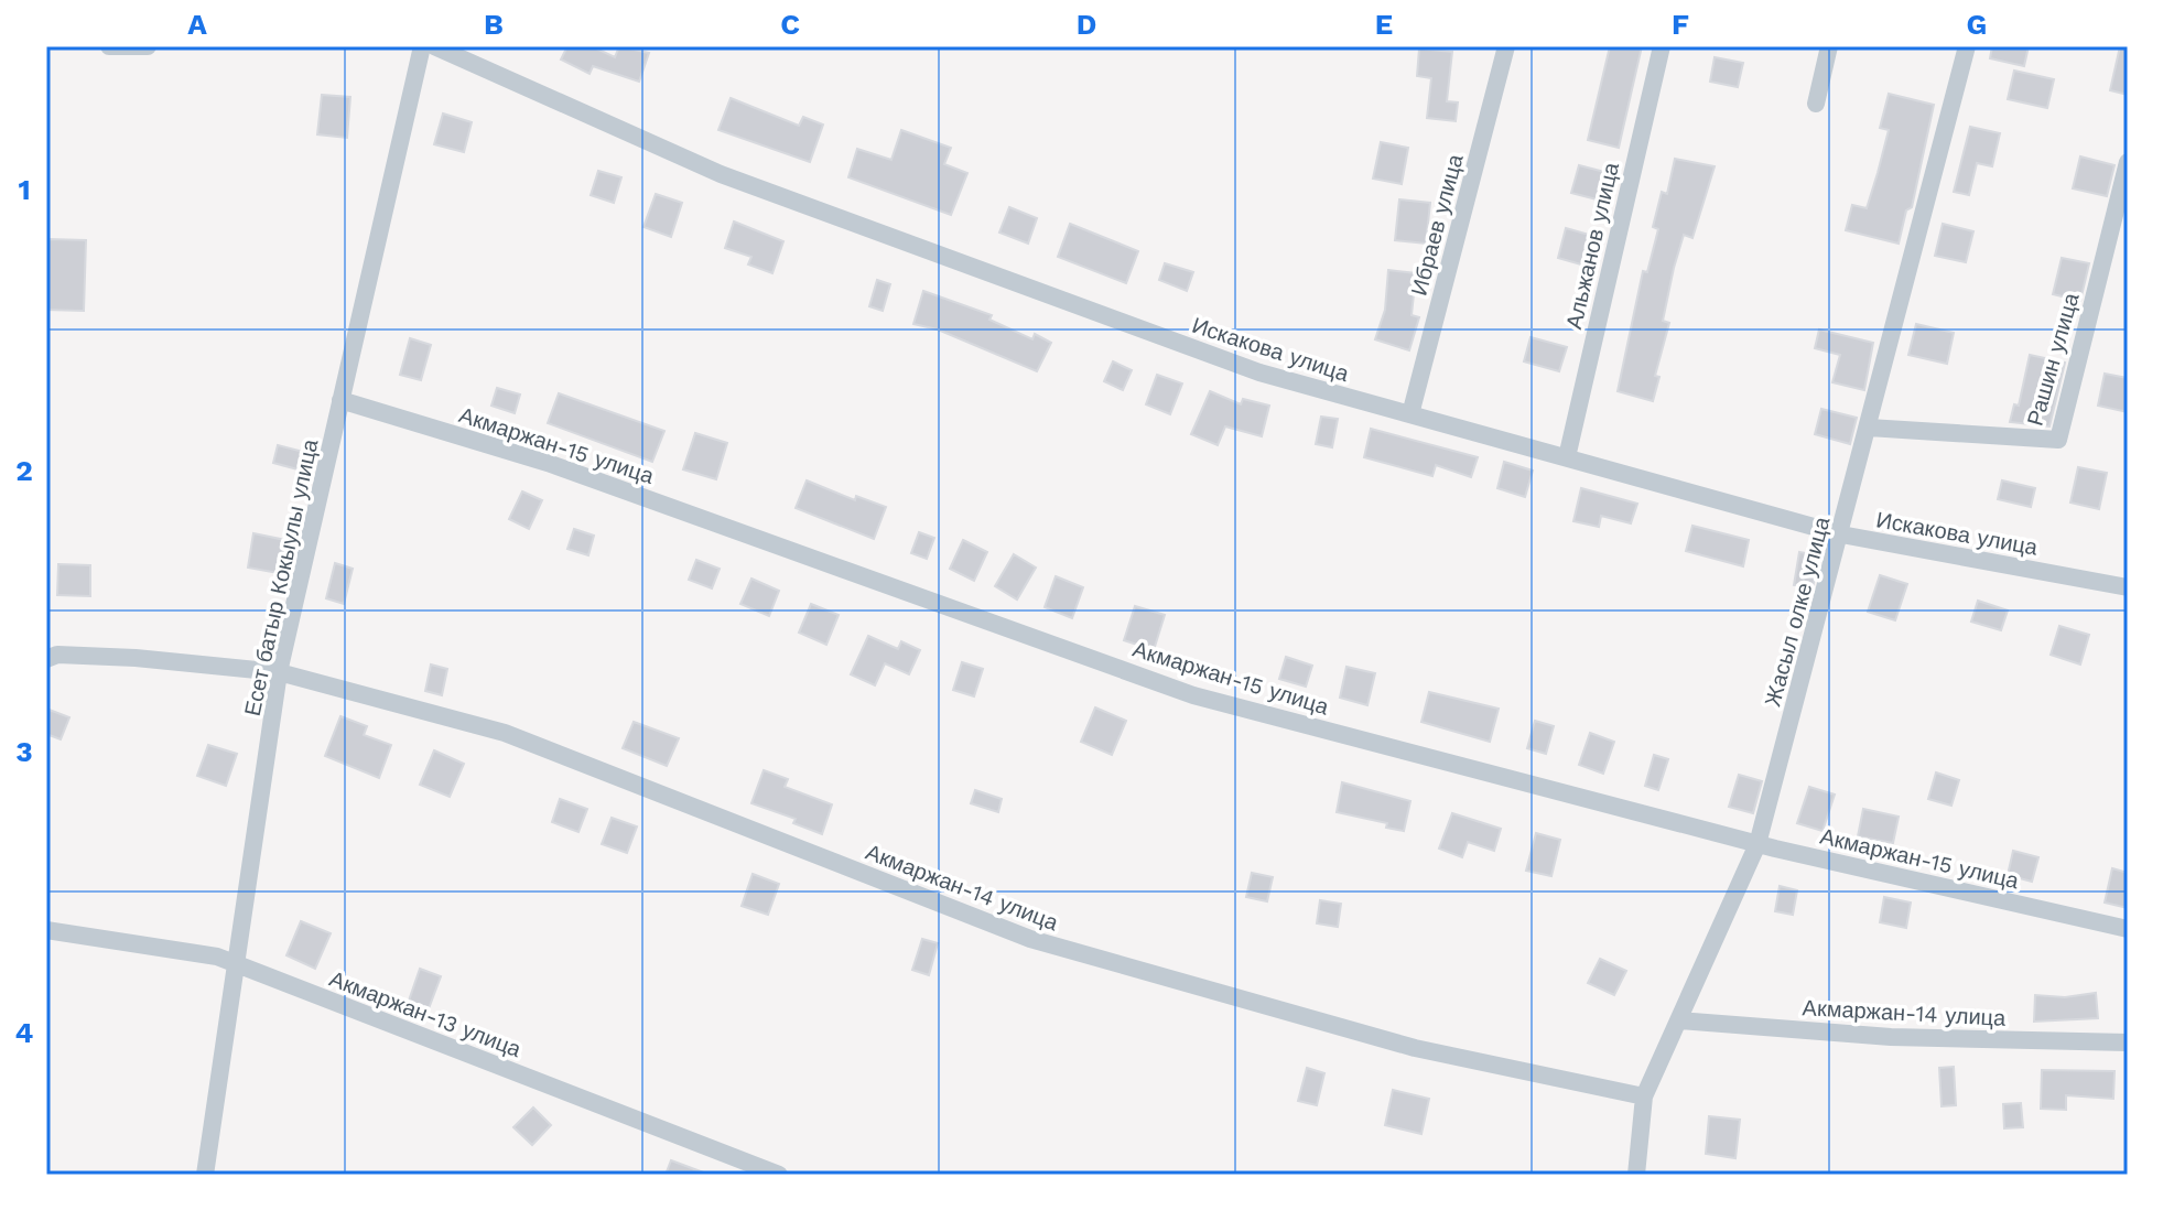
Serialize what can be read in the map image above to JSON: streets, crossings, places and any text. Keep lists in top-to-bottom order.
{
  "streets": {
    "street": [
      "Ибраев улица",
      "Альжанов улица",
      "Искакова улица",
      "Рашин улица",
      "Акмаржан-15 улица",
      "Есет батыр Кокыулы улица",
      "Жасыл олке улица",
      "Акмаржан-14 улица",
      "Акмаржан-13 улица"
    ]
  },
  "crossings": [
    ["Ибраев улица", "Искакова улица"],
    ["Альжанов улица", "Искакова улица"],
    ["Искакова улица", "Жасыл олке улица"],
    ["Рашин улица", "Жасыл олке улица"],
    ["Акмаржан-15 улица", "Есет батыр Кокыулы улица"],
    ["Акмаржан-15 улица", "Жасыл олке улица"],
    ["Есет батыр Кокыулы улица", "Акмаржан-14 улица"],
    ["Есет батыр Кокыулы улица", "Акмаржан-13 улица"],
    ["Жасыл олке улица", "Акмаржан-14 улица"]
  ],
  "grid": {
    "columns": [
      "A",
      "B",
      "C",
      "D",
      "E",
      "F",
      "G"
    ],
    "rows": [
      "1",
      "2",
      "3",
      "4"
    ]
  }
}
